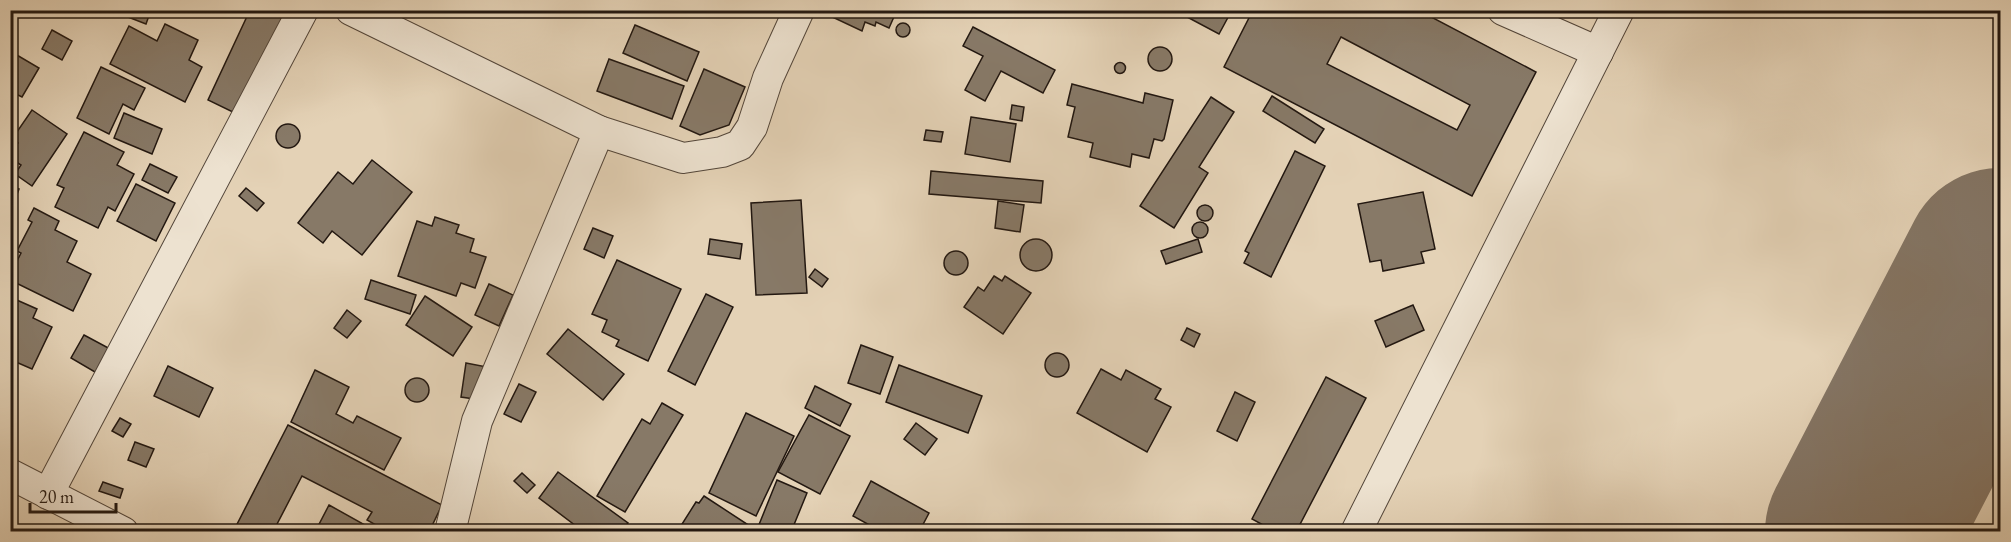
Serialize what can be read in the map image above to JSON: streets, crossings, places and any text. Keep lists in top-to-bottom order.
{
  "scale_bar": "20 m"
}
